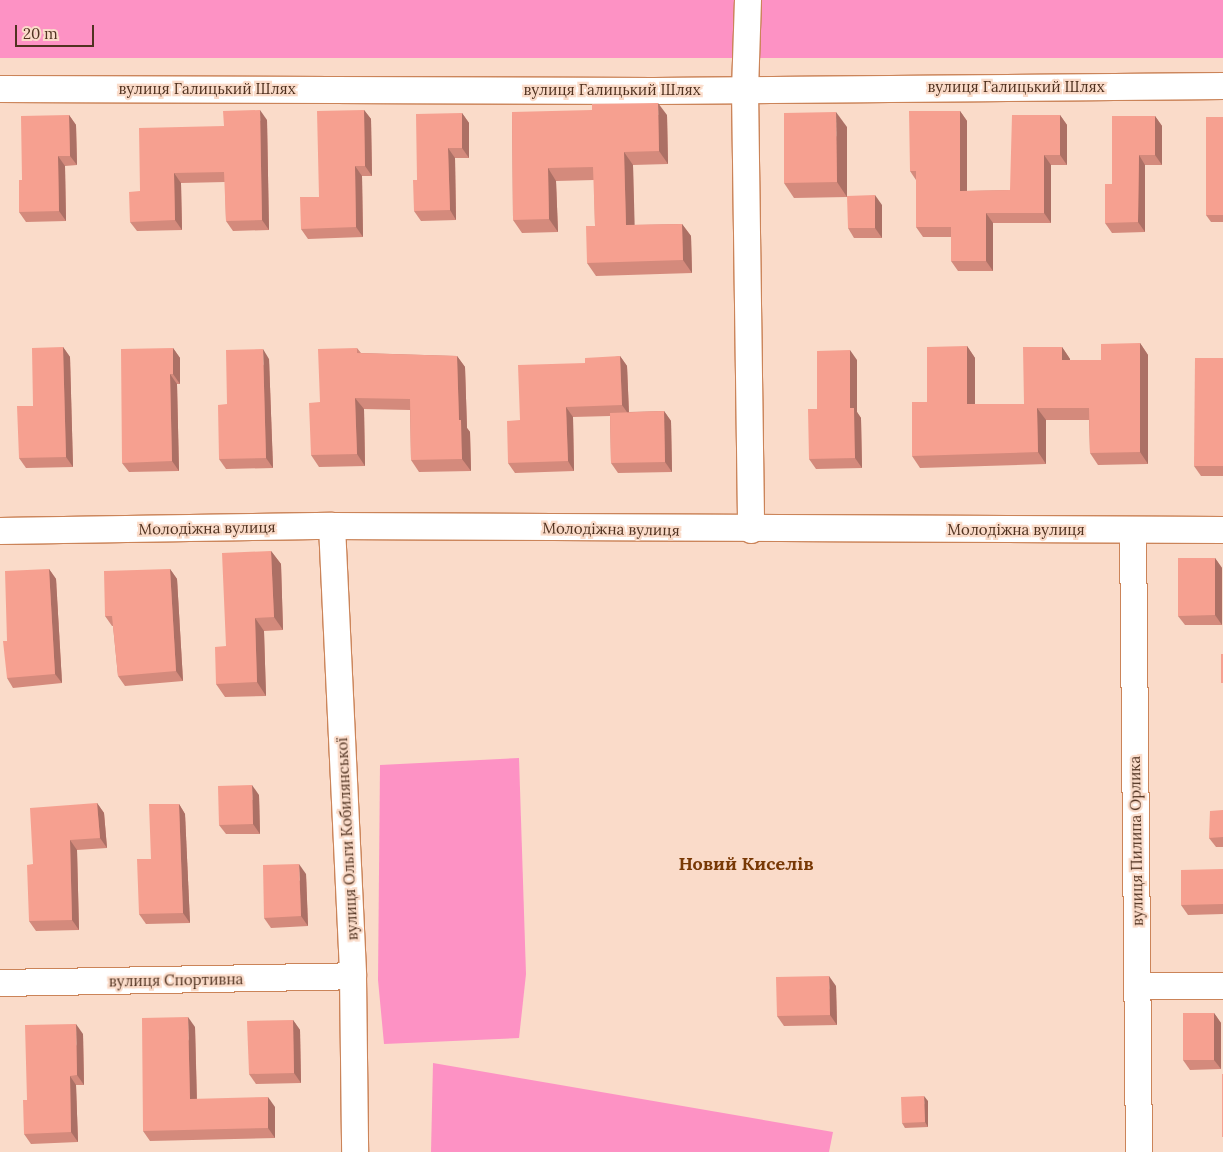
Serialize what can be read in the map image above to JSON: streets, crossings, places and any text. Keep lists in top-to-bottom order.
{
  "streets": {
    "street": [
      "вулиця Галицький Шлях",
      "Молодіжна вулиця",
      "вулиця Ольги Кобилянської",
      "вулиця Пилипа Орлика",
      "вулиця Спортивна"
    ]
  },
  "crossings": [
    ["Молодіжна вулиця", "вулиця Ольги Кобилянської"],
    ["Молодіжна вулиця", "вулиця Пилипа Орлика"],
    ["вулиця Ольги Кобилянської", "вулиця Спортивна"]
  ],
  "districts": ["Новий Киселів"],
  "scale_bar": "20 m"
}
